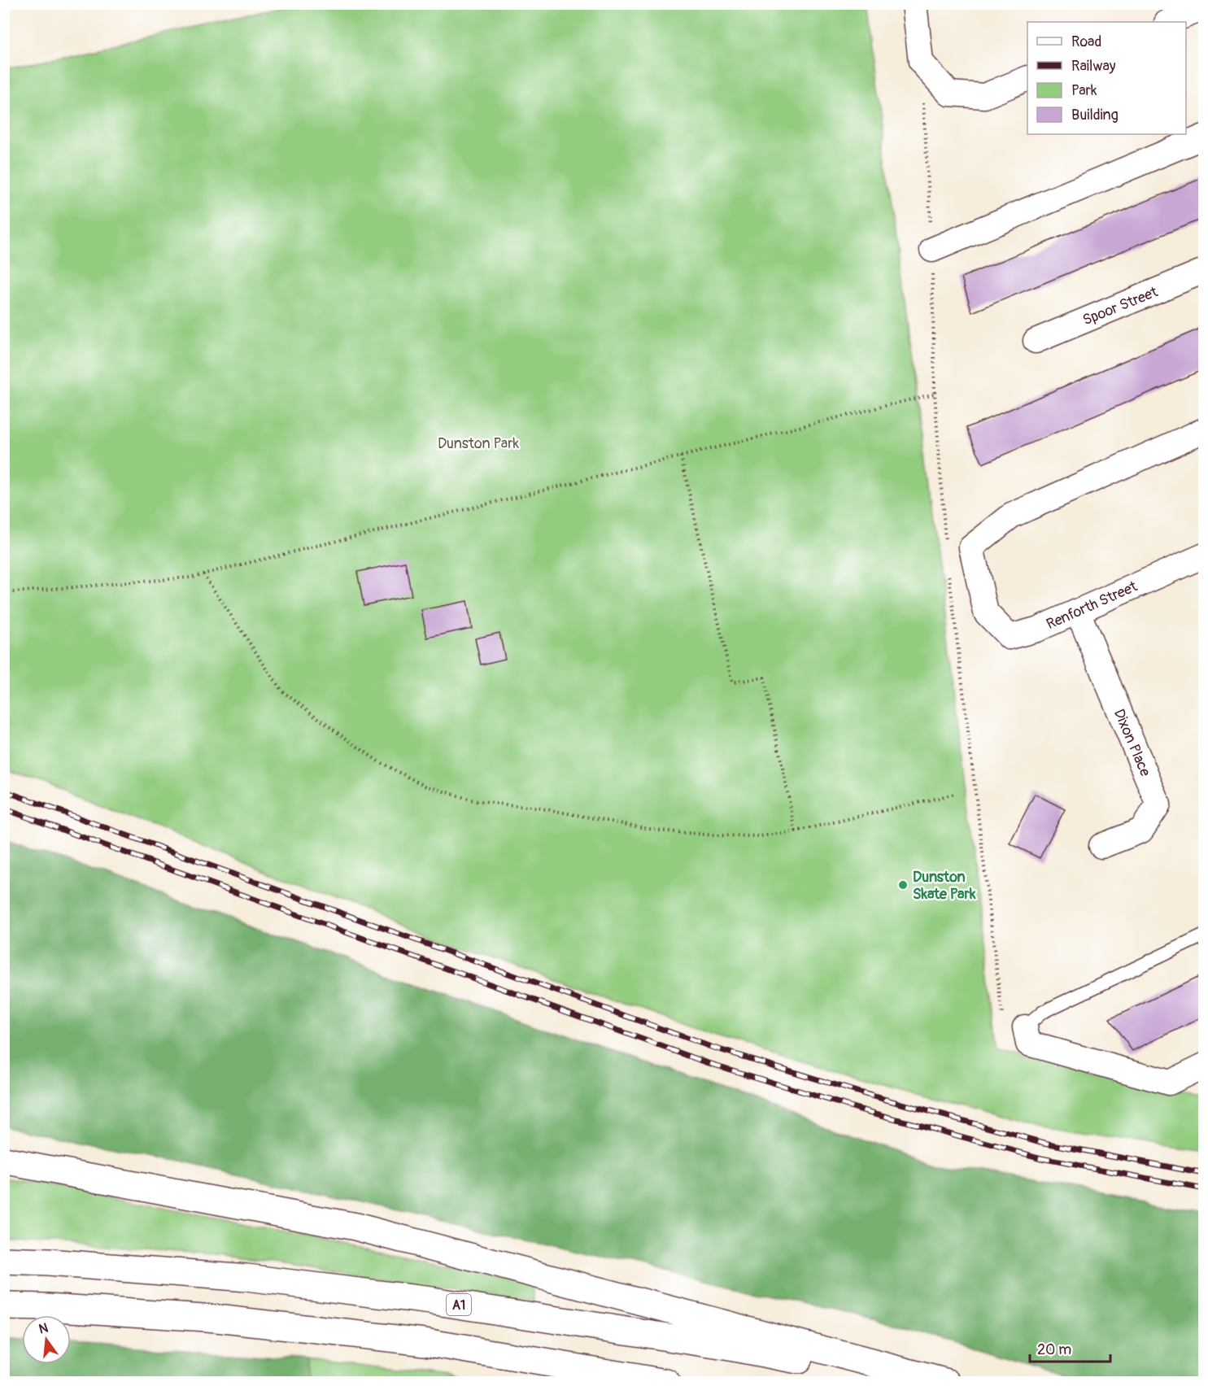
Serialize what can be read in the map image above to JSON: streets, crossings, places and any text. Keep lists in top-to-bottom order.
{
  "streets": {
    "highway": ["A1"],
    "street": ["Spoor Street", "Renforth Street", "Dixon Place"]
  },
  "crossings": [
    ["Renforth Street", "Dixon Place"]
  ],
  "parks": ["Dunston Park"],
  "places": ["Dunston Skate Park"],
  "legend": [
    "Road",
    "Railway",
    "Park",
    "Building"
  ],
  "scale_bar": "20 m",
  "north": "top"
}
